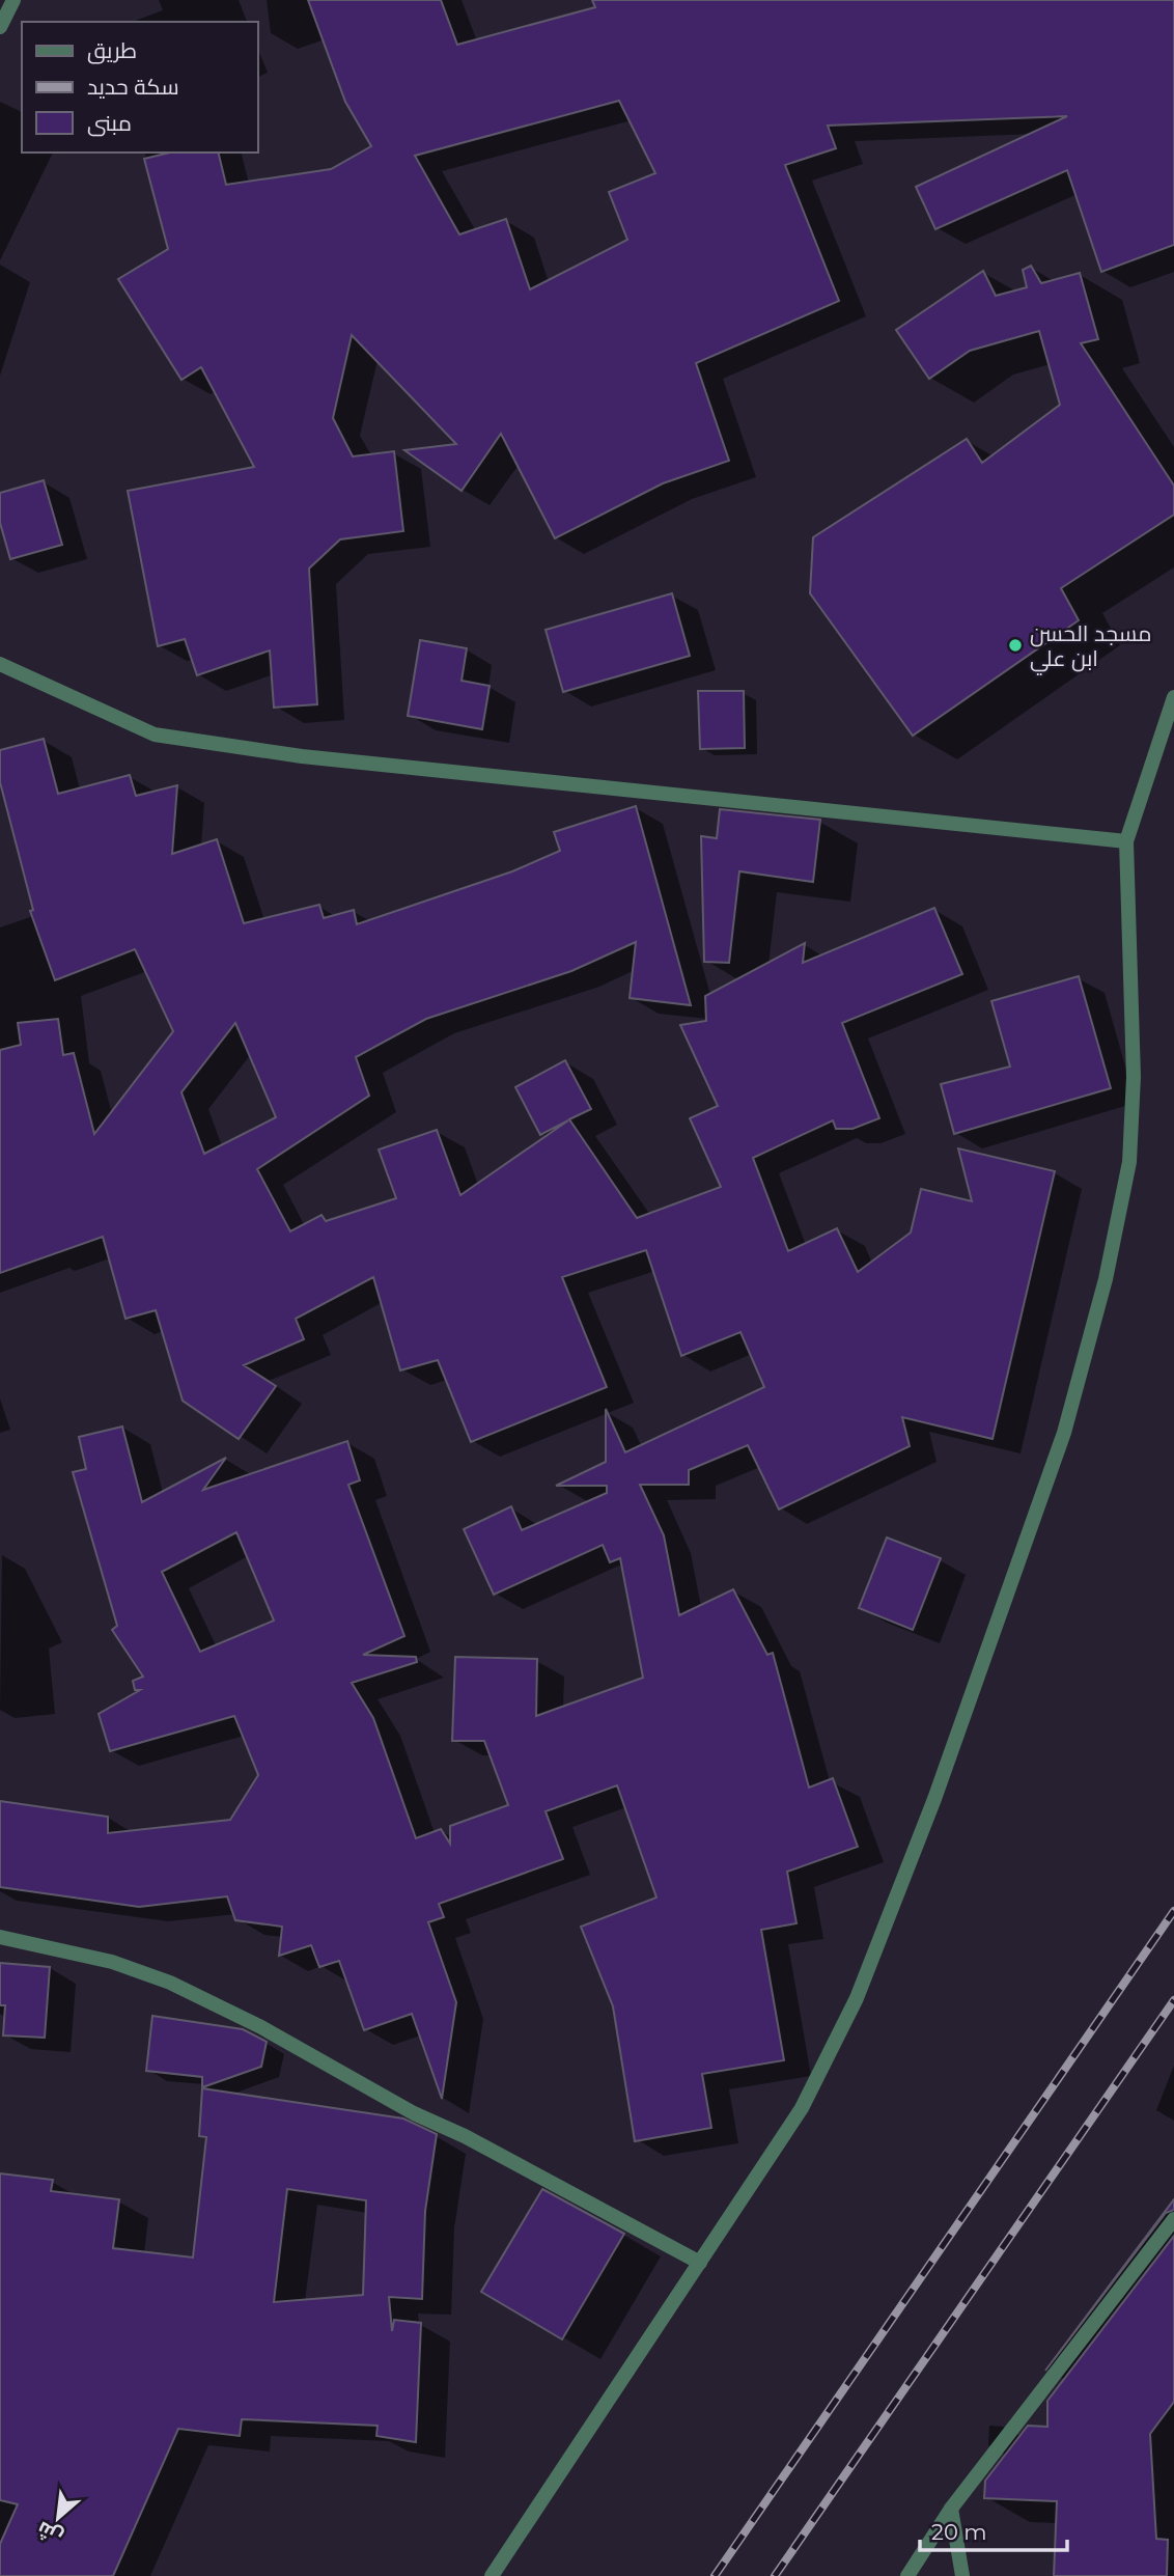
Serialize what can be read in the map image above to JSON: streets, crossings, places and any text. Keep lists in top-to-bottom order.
{
  "places": ["مسجد الحسن ابن علي"],
  "legend": ["طريق", "سكة حديد", "مبنى"],
  "scale_bar": "20 m",
  "north": "bottom left"
}
